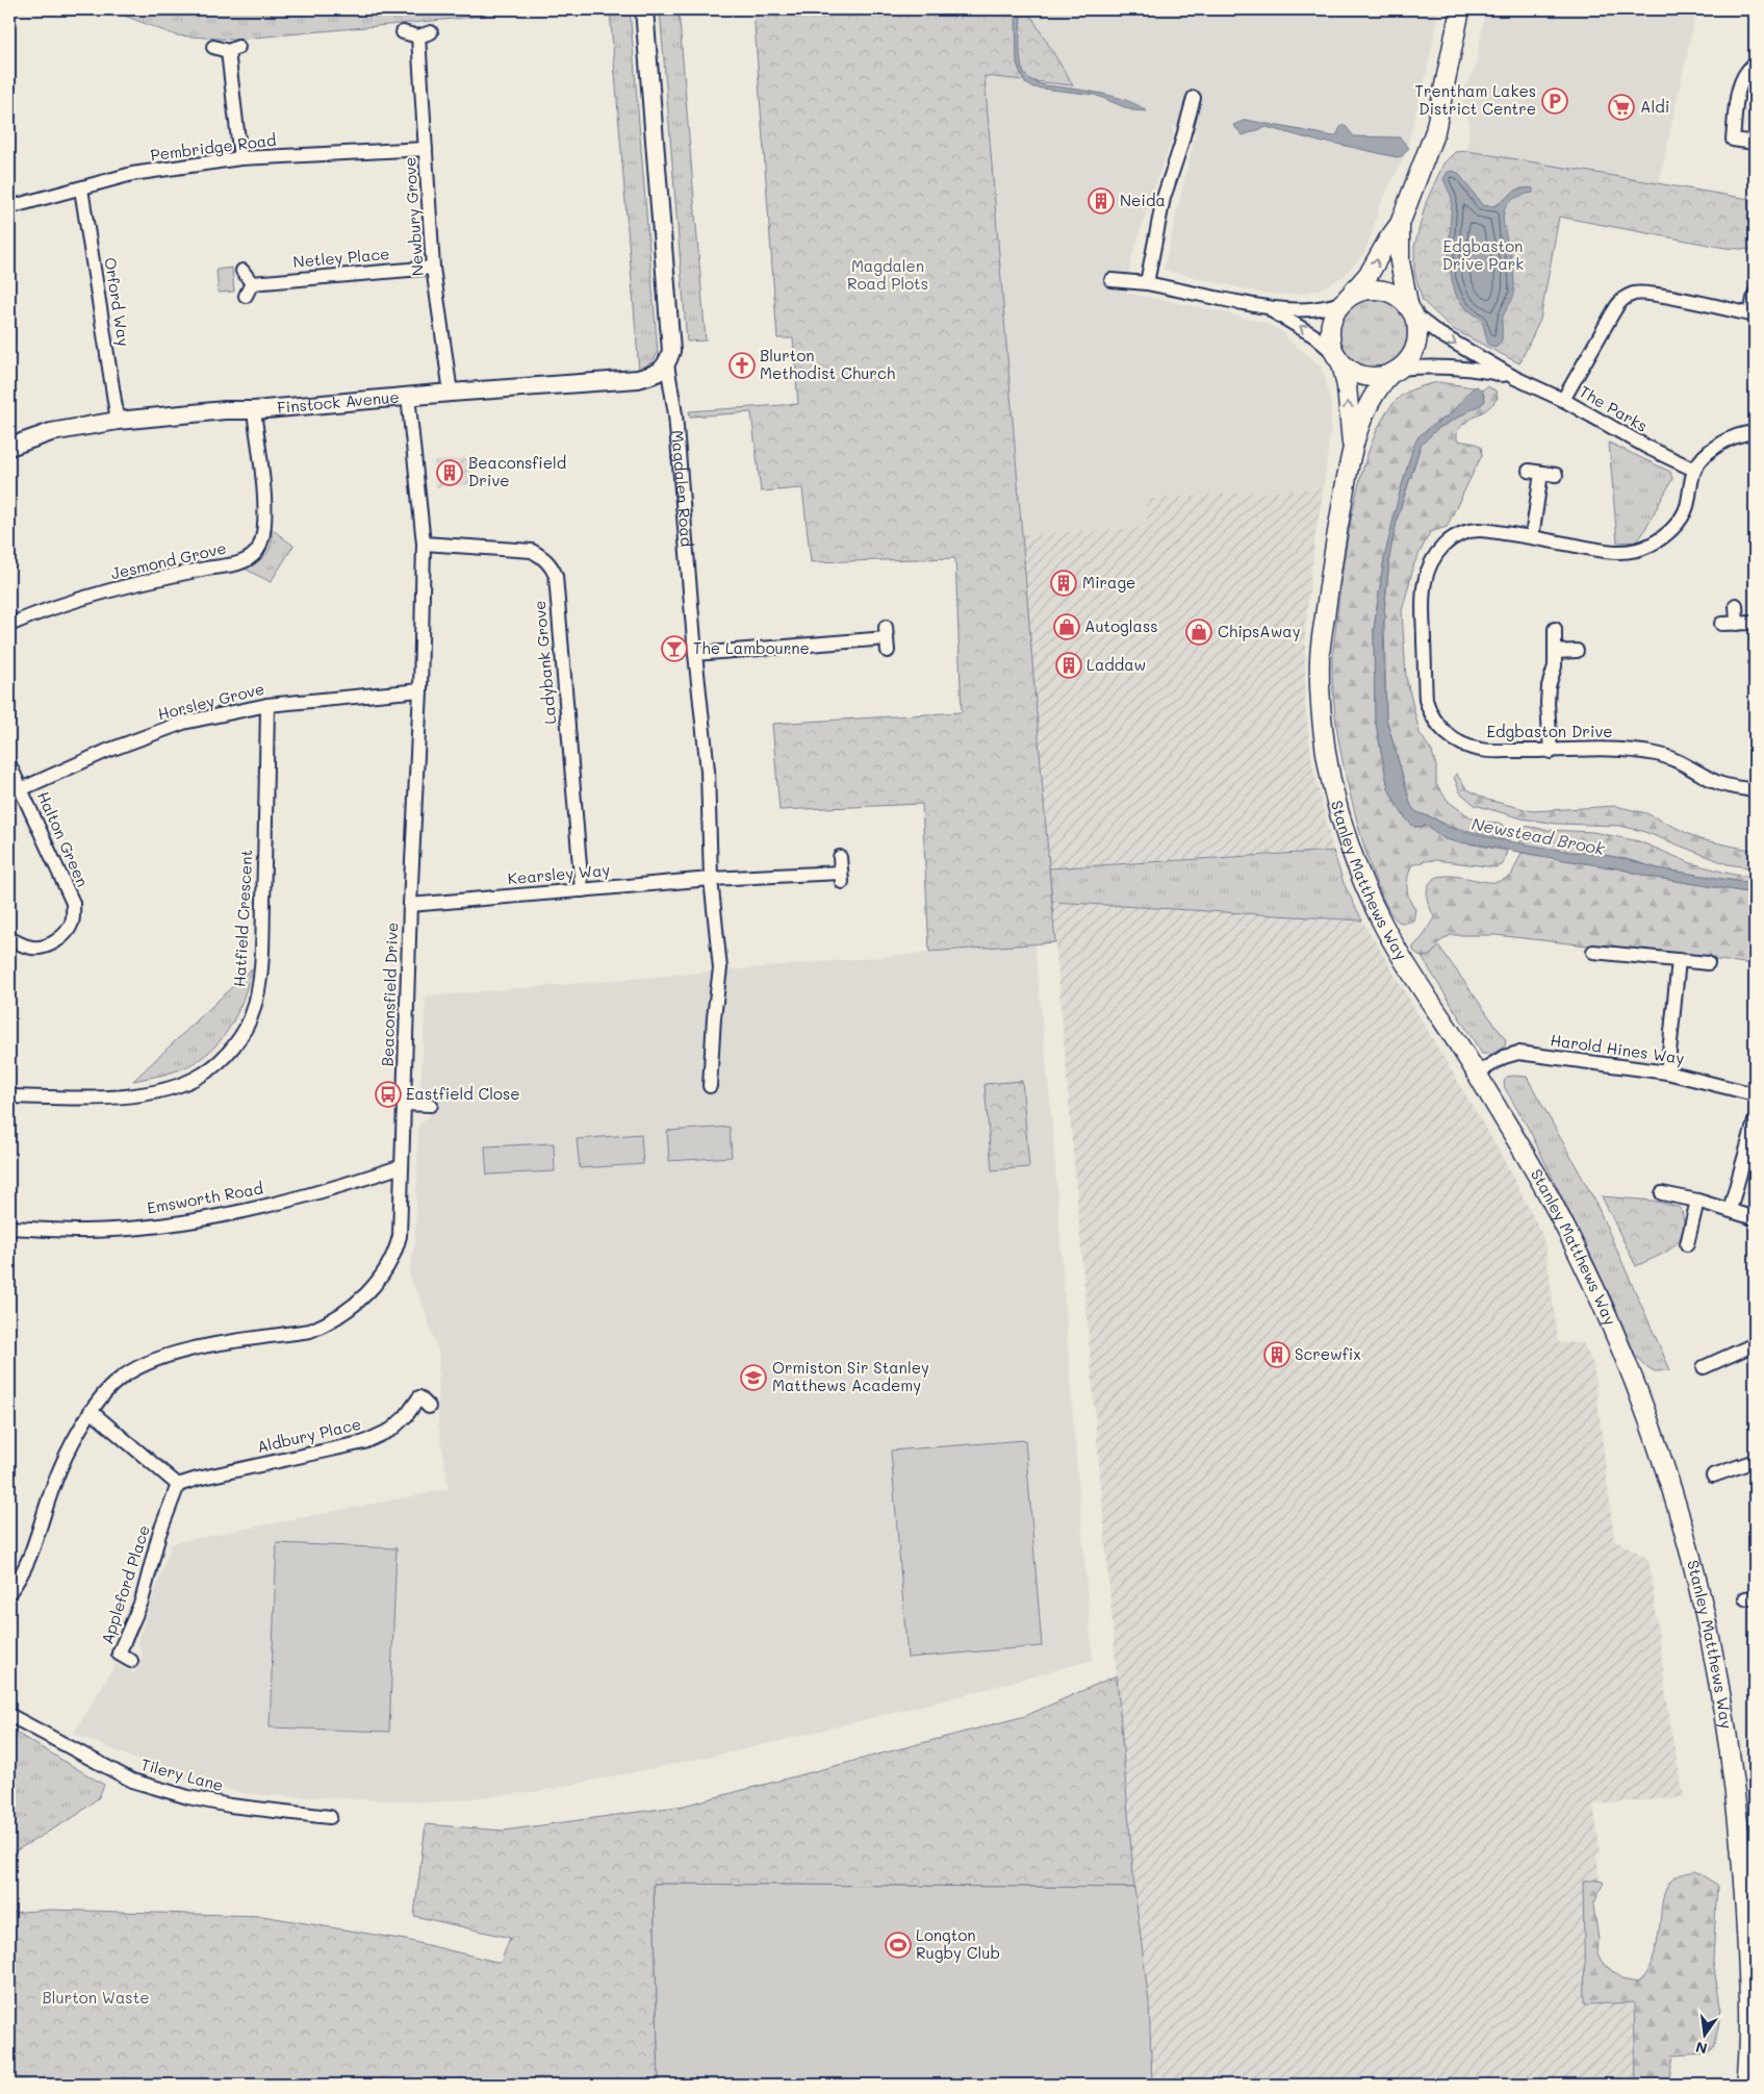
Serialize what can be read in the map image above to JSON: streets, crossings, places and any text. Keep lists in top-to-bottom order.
{
  "streets": {
    "main road": ["Stanley Matthews Way"],
    "street": [
      "Pembridge Road",
      "Newbury Grove",
      "Netley Place",
      "Orford Way",
      "Finstock Avenue",
      "The Parks",
      "Magdalen Road",
      "Jesmond Grove",
      "Ladybank Grove",
      "Horsley Grove",
      "Edgbaston Drive",
      "Halton Green",
      "Kearsley Way",
      "Hatfield Crescent",
      "Beaconsfield Drive",
      "Harold Hines Way",
      "Emsworth Road",
      "Aldbury Place",
      "Appleford Place",
      "Tilery Lane"
    ]
  },
  "crossings": [
    ["Pembridge Road", "Newbury Grove"],
    ["Pembridge Road", "Orford Way"],
    ["Newbury Grove", "Netley Place"],
    ["Newbury Grove", "Finstock Avenue"],
    ["Orford Way", "Finstock Avenue"],
    ["Finstock Avenue", "Magdalen Road"],
    ["Finstock Avenue", "Jesmond Grove"],
    ["Finstock Avenue", "Beaconsfield Drive"],
    ["The Parks", "Edgbaston Drive"],
    ["The Parks", "Stanley Matthews Way"],
    ["Magdalen Road", "Kearsley Way"],
    ["Ladybank Grove", "Kearsley Way"],
    ["Ladybank Grove", "Beaconsfield Drive"],
    ["Horsley Grove", "Halton Green"],
    ["Horsley Grove", "Hatfield Crescent"],
    ["Horsley Grove", "Beaconsfield Drive"],
    ["Kearsley Way", "Beaconsfield Drive"],
    ["Stanley Matthews Way", "Harold Hines Way"],
    ["Beaconsfield Drive", "Emsworth Road"],
    ["Aldbury Place", "Appleford Place"]
  ],
  "water": ["Newstead Brook"],
  "parks": ["Edgbaston Drive Park", "Magdalen Road Plots", "Blurton Waste"],
  "places": {
    "parking": ["Trentham Lakes District Centre"],
    "supermarket": ["Aldi"],
    "building": [
      "Neida",
      "Beaconsfield Drive",
      "Mirage",
      "Laddaw",
      "Screwfix"
    ],
    "church": ["Blurton Methodist Church"],
    "shop": ["Autoglass", "ChipsAway"],
    "bar": ["The Lambourne"],
    "bus stop": ["Eastfield Close"],
    "school or university": ["Ormiston Sir Stanley Matthews Academy"],
    "sports": ["Longton Rugby Club"]
  },
  "north": "bottom"
}
